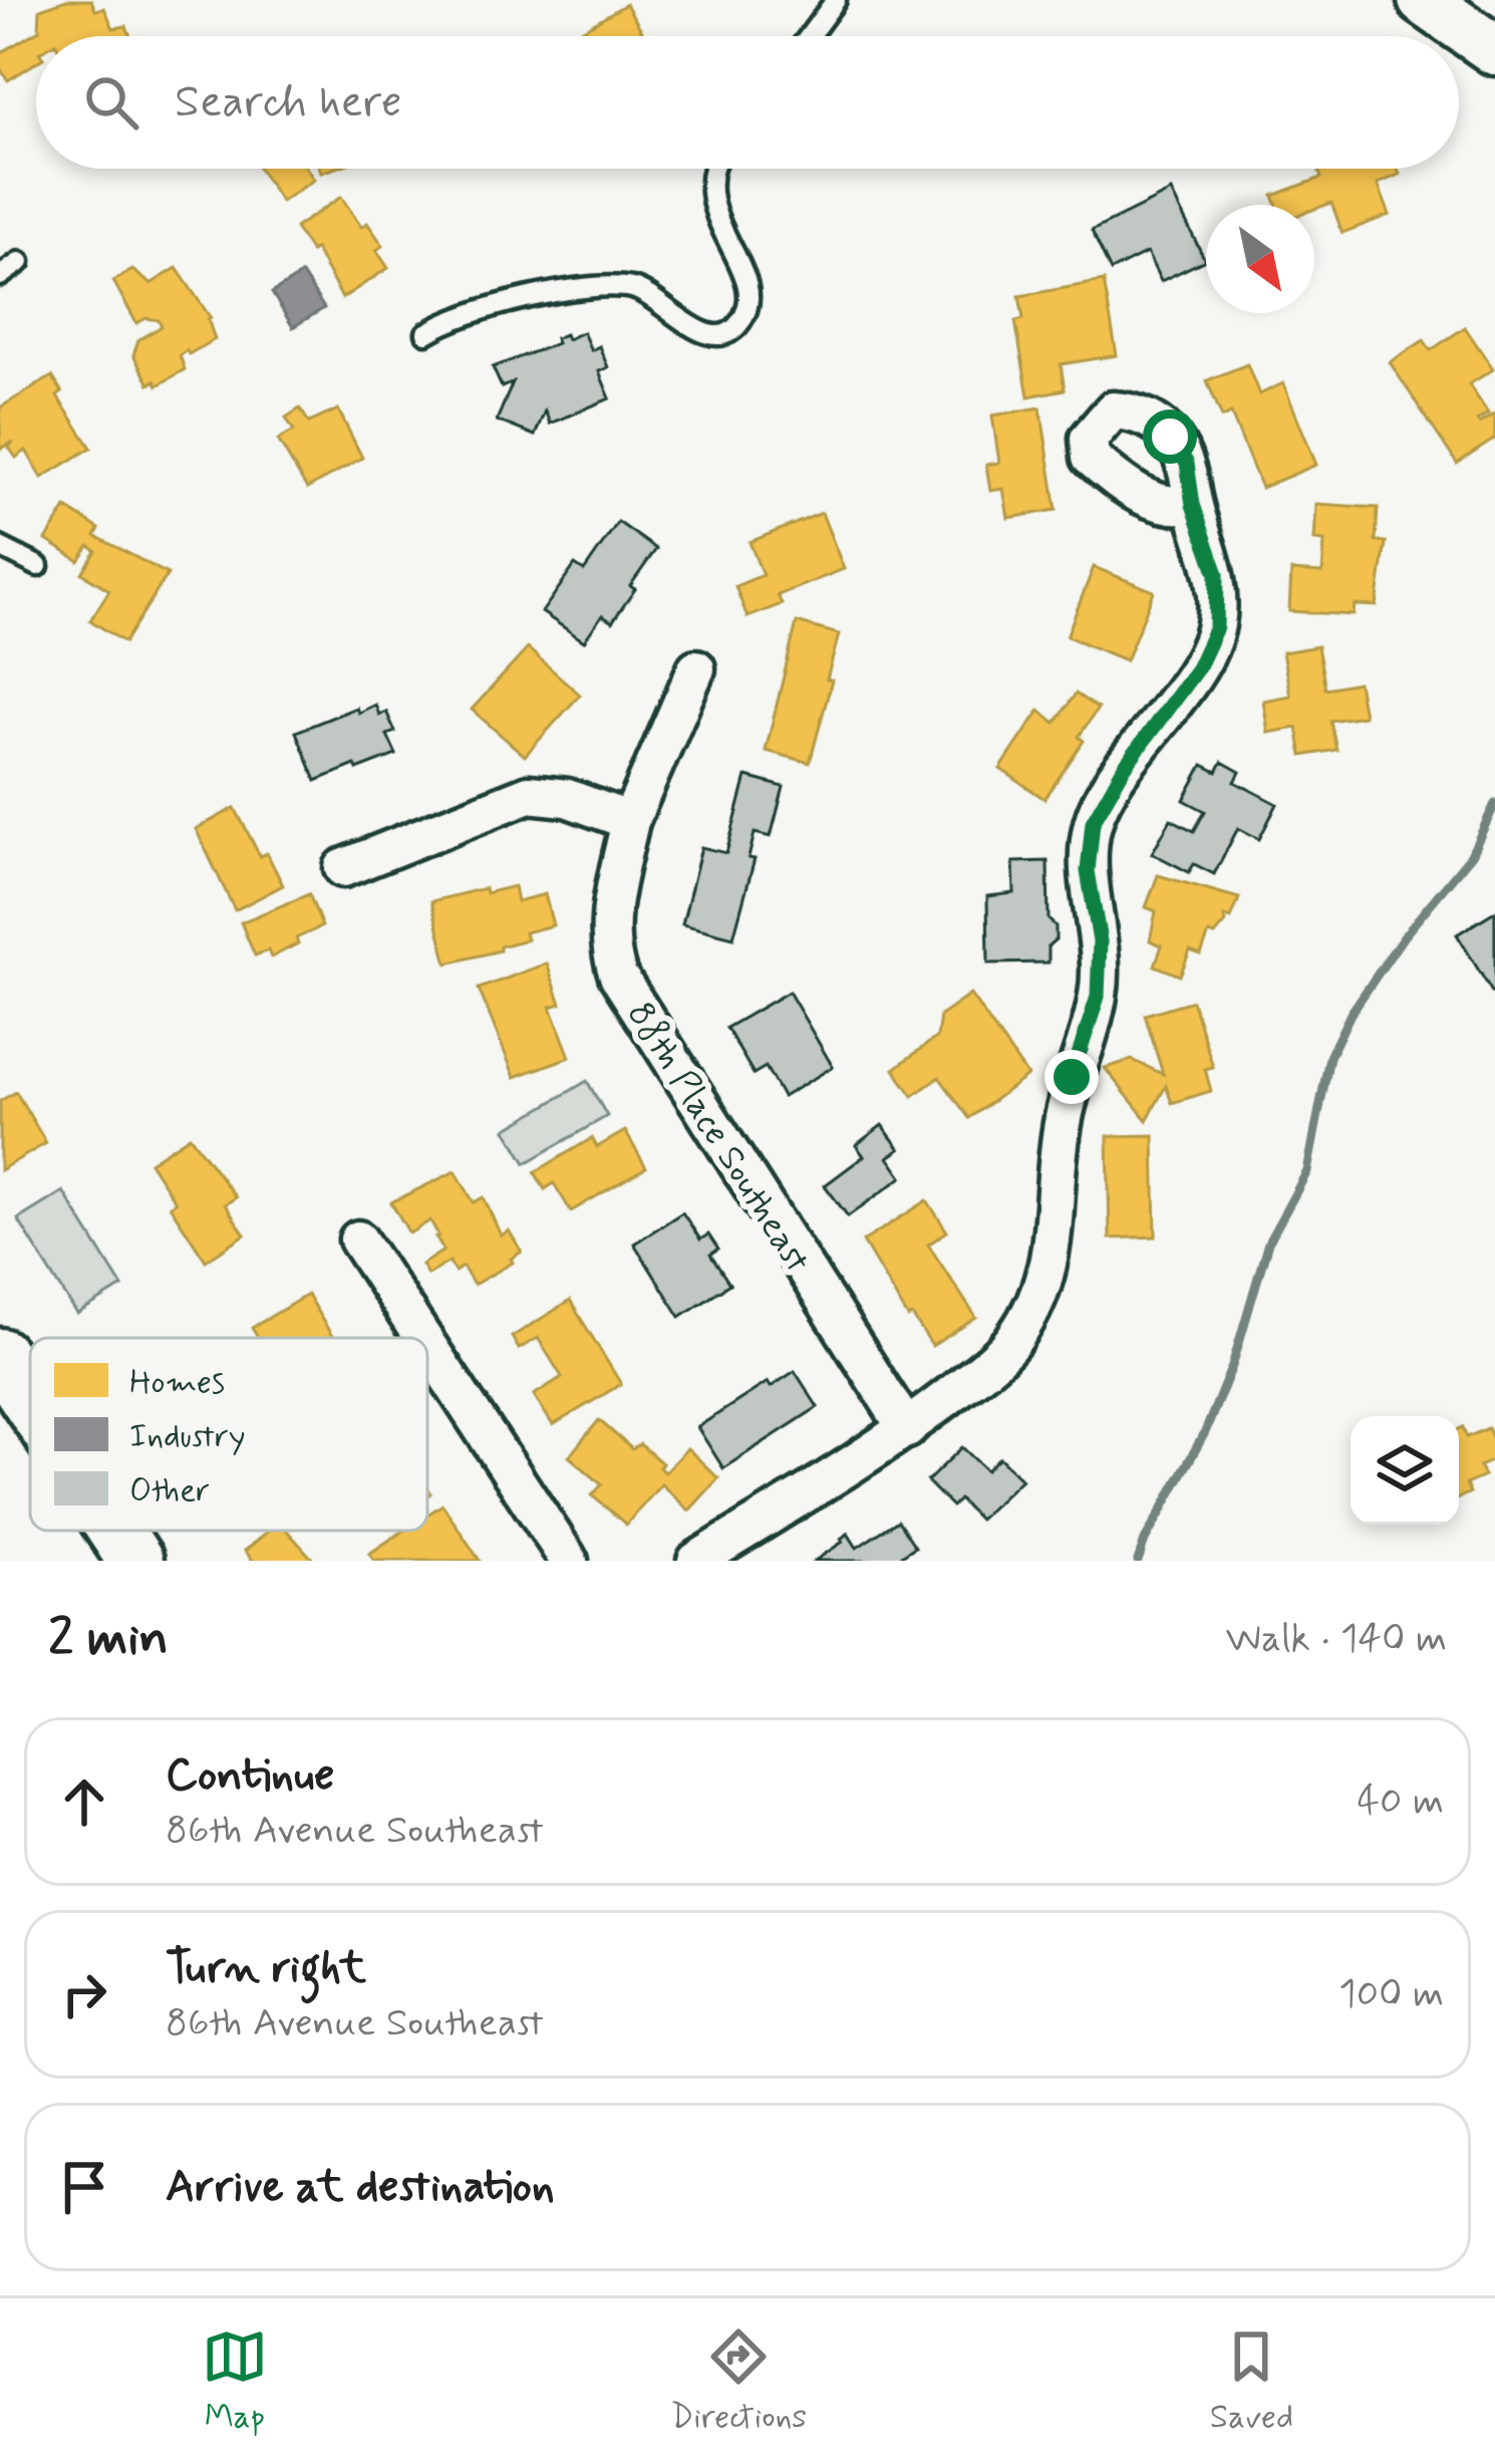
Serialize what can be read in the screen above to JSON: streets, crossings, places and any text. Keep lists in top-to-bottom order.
{
  "streets": {
    "street": ["88th Place Southeast"]
  },
  "legend": ["Homes", "Industry", "Other"],
  "north": "bottom right",
  "page": {
    "search": "Search here",
    "heading": ["2 min", "Walk · 140 m"],
    "list": [
      ["Continue", "86th Avenue Southeast", "40 m"],
      ["Turn right", "86th Avenue Southeast", "100 m"],
      "Arrive at destination"
    ],
    "nav": ["Map", "Directions", "Saved"]
  }
}
